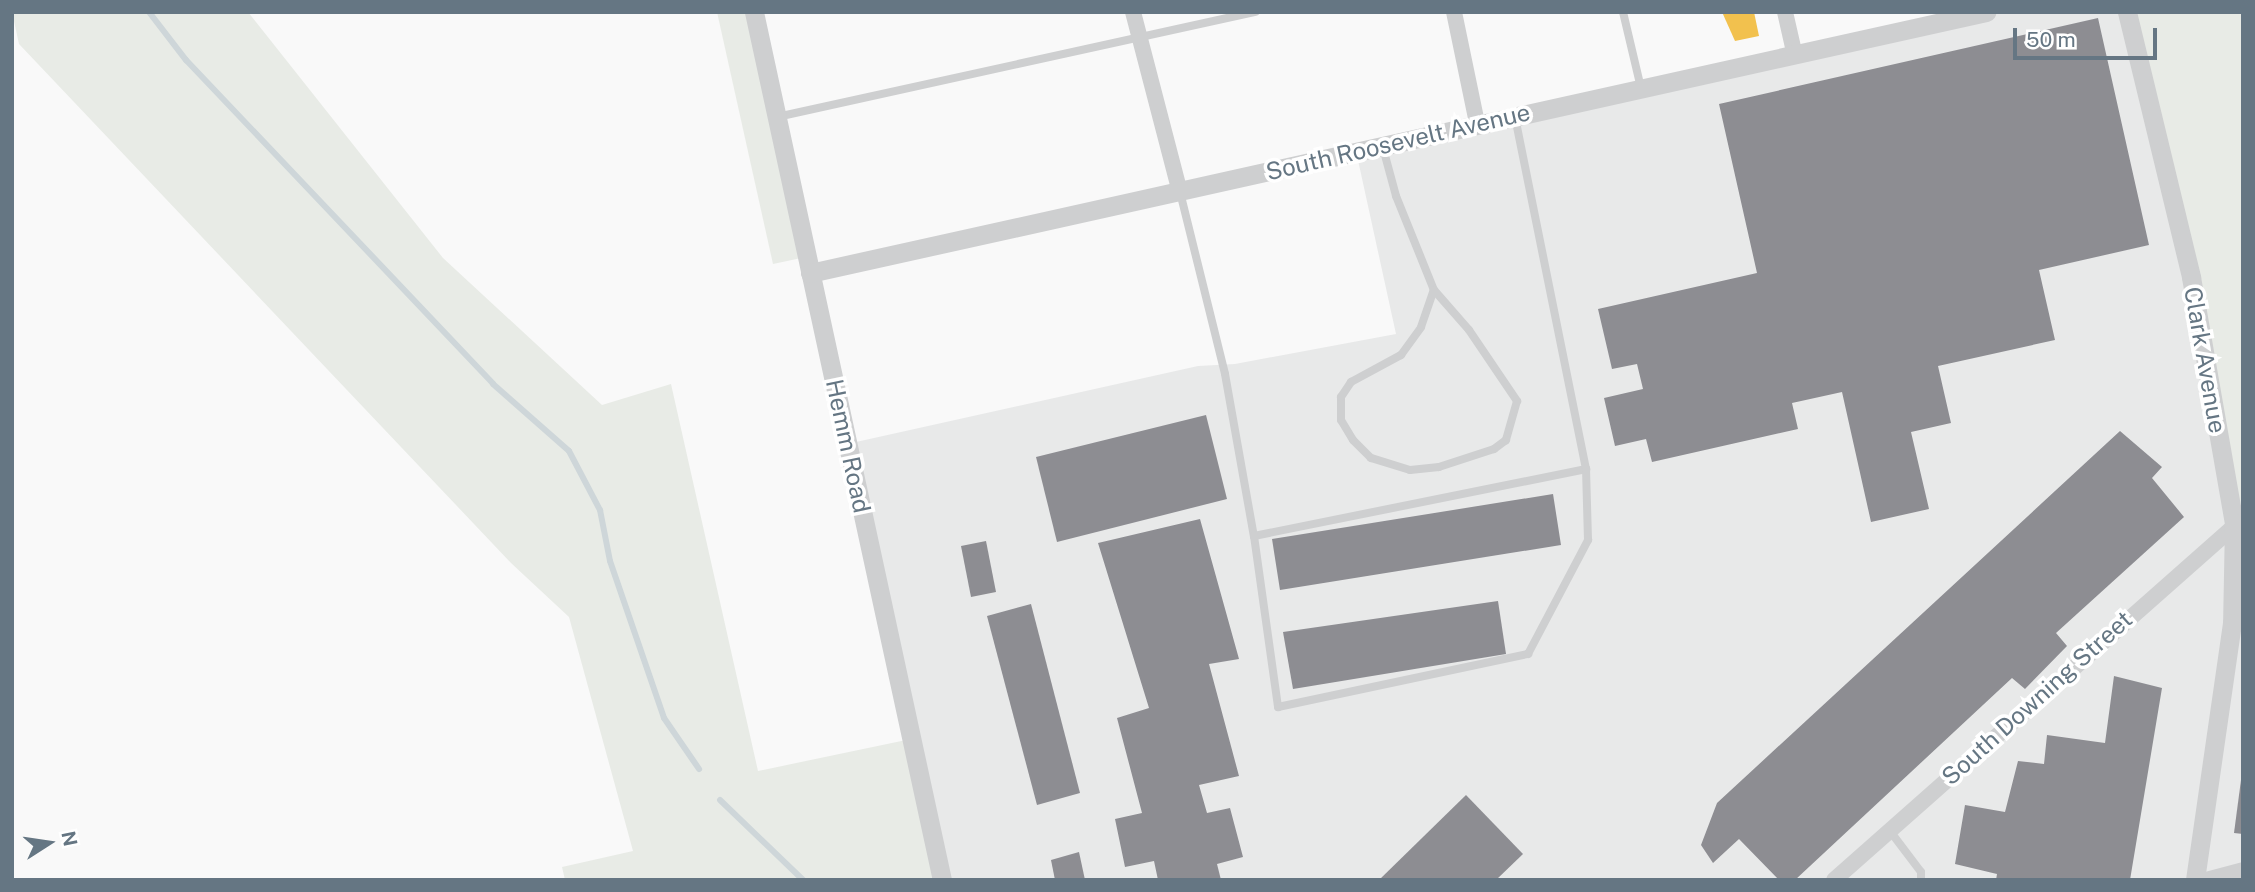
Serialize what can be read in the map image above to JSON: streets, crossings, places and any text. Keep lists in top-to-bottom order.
{
  "streets": {
    "street": [
      "South Roosevelt Avenue",
      "Clark Avenue",
      "Hemm Road",
      "South Downing Street"
    ]
  },
  "crossings": [
    ["South Roosevelt Avenue", "Hemm Road"],
    ["Clark Avenue", "South Downing Street"]
  ],
  "scale_bar": "50 m",
  "north": "right"
}
